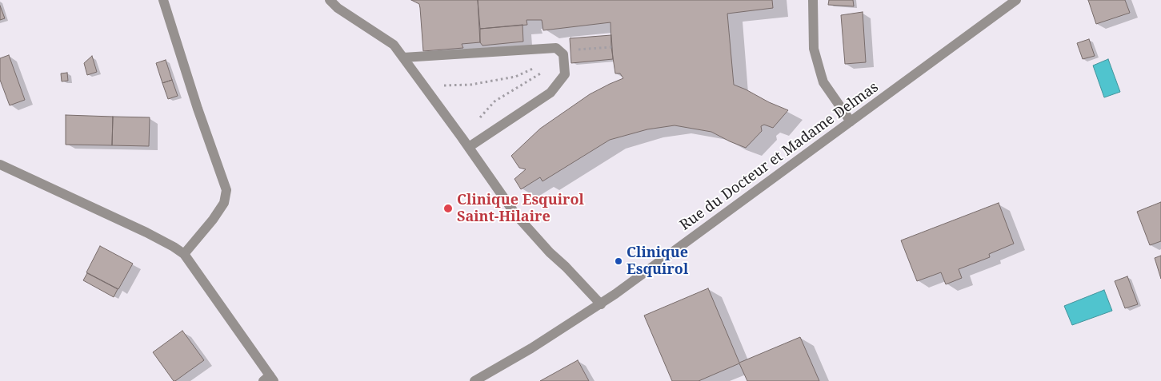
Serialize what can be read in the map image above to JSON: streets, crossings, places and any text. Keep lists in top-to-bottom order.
{
  "streets": {
    "street": ["Rue du Docteur et Madame Delmas"]
  },
  "places": ["Clinique Esquirol Saint-Hilaire", "Clinique Esquirol"]
}
